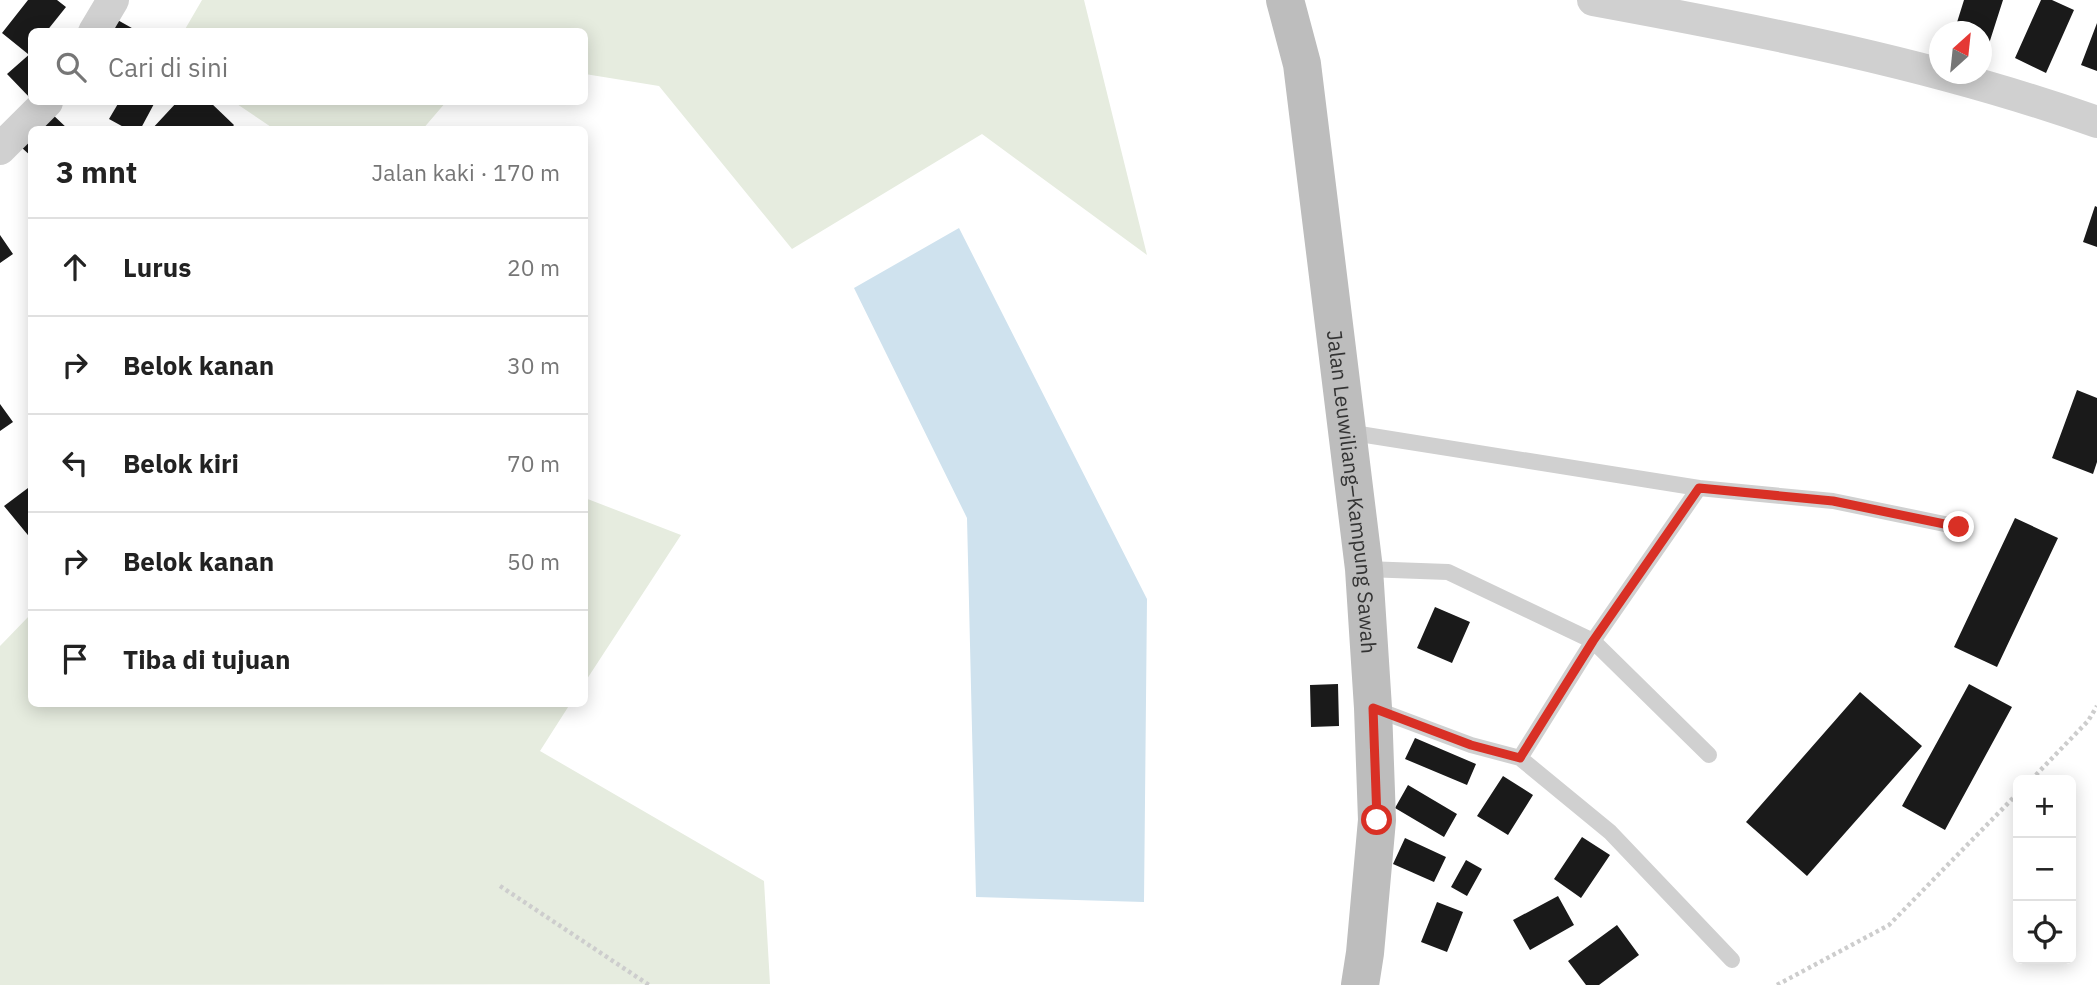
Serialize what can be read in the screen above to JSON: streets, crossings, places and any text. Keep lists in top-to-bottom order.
{
  "streets": {
    "main road": ["Jalan Leuwiliang–Kampung Sawah"]
  },
  "north": "top right",
  "page": {
    "search": "Cari di sini",
    "heading": ["3 mnt", "Jalan kaki · 170 m"],
    "list": [
      ["Lurus", "20 m"],
      ["Belok kanan", "30 m"],
      ["Belok kiri", "70 m"],
      ["Belok kanan", "50 m"],
      "Tiba di tujuan"
    ],
    "map_buttons": ["+", "−"]
  }
}
